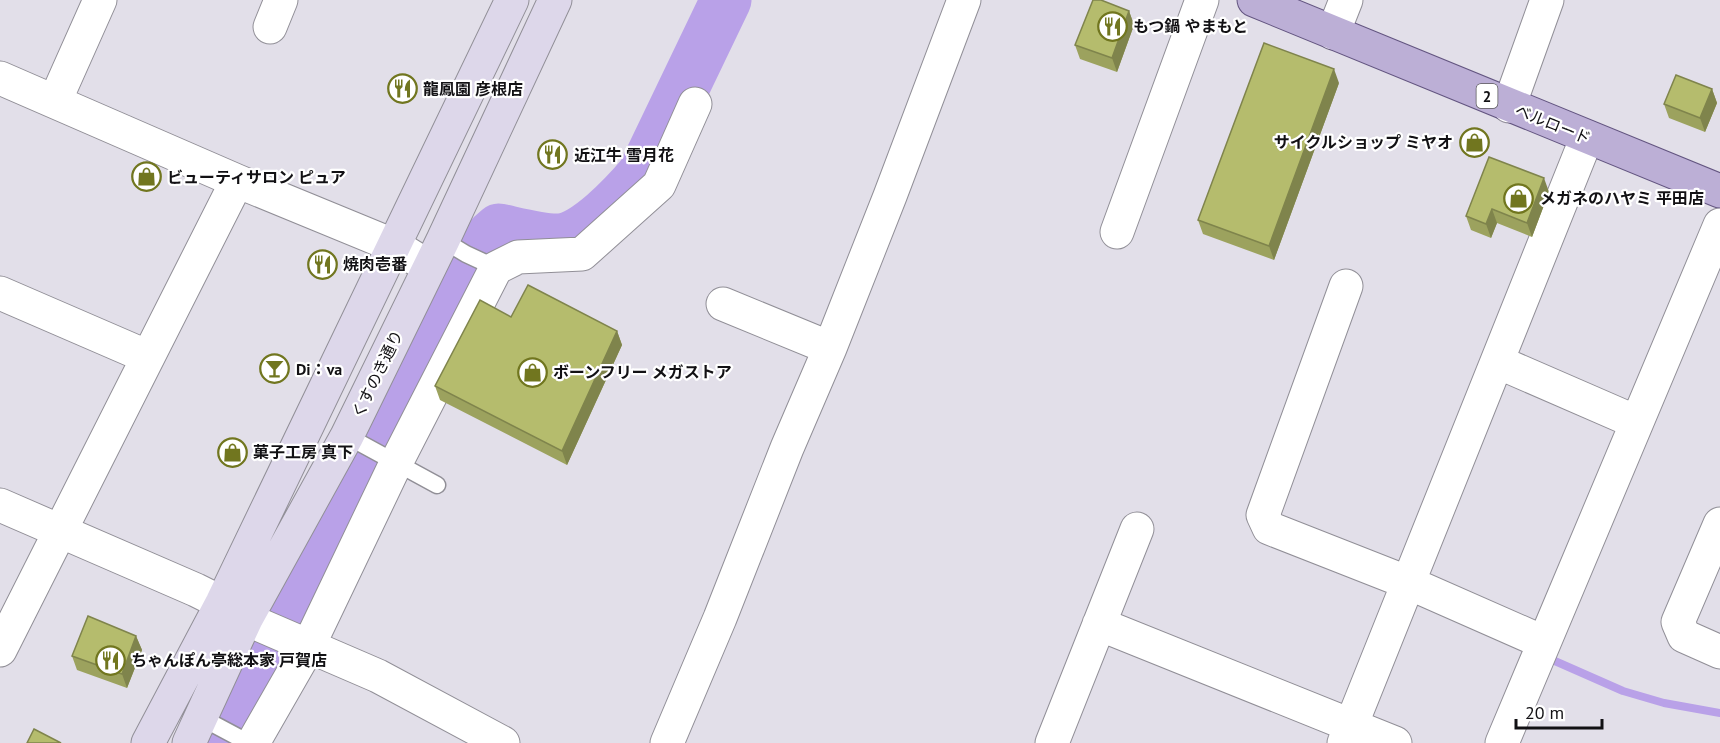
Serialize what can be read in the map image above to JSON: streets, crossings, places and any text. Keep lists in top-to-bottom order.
{
  "streets": {
    "main road": ["2", "ベルロード", "くすのき通り"]
  },
  "places": {
    "restaurant": [
      "もつ鍋 やまもと",
      "龍鳳園 彦根店",
      "近江牛 雪月花",
      "焼肉壱番",
      "ちゃんぽん亭総本家 戸賀店"
    ],
    "shop": [
      "サイクルショップ ミヤオ",
      "ビューティサロン ピュア",
      "メガネのハヤミ 平田店",
      "ボーンフリー メガストア",
      "菓子工房 真下"
    ],
    "bar": ["Di：va"]
  },
  "scale_bar": "20 m"
}
